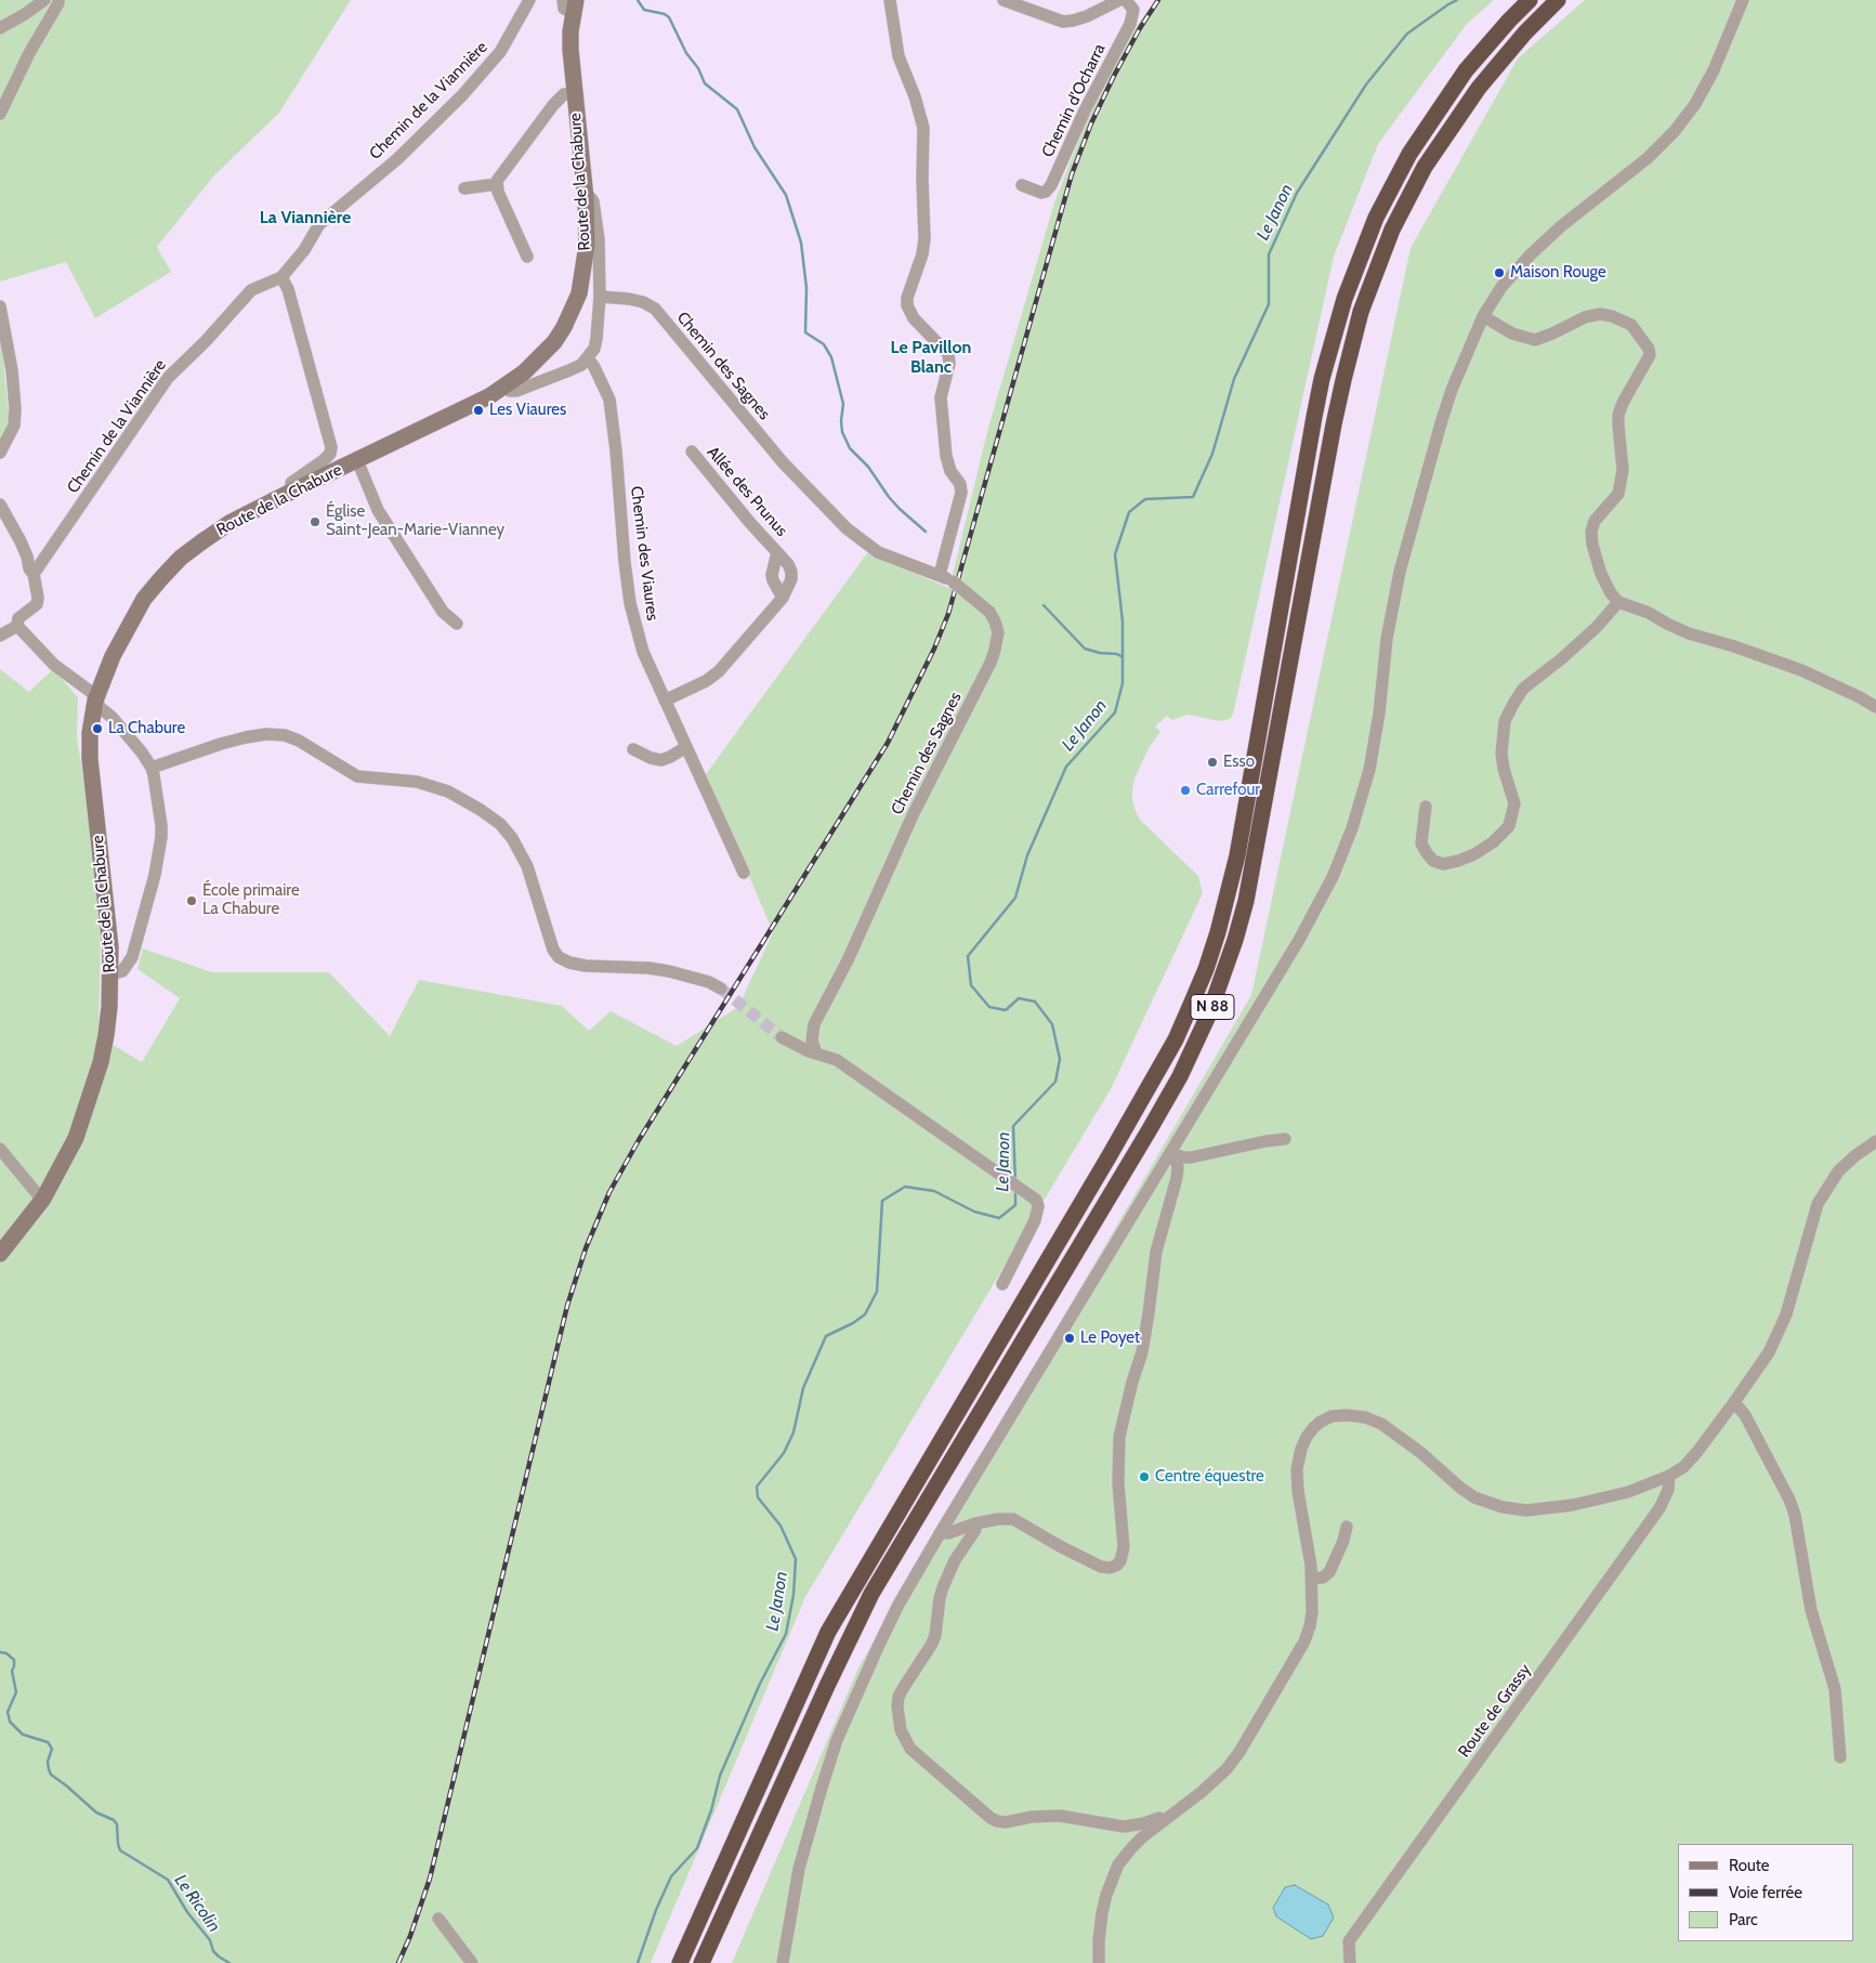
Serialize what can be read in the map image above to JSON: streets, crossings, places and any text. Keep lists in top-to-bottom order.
{
  "streets": {
    "highway": ["N 88"],
    "main road": ["Route de la Chabure"],
    "street": [
      "Chemin de la Viannière",
      "Chemin d'Ocharra",
      "Chemin des Sagnes",
      "Allée des Prunus",
      "Chemin des Viaures",
      "Route de Grassy"
    ]
  },
  "crossings": [
    ["Allée des Prunus", "Chemin des Viaures"]
  ],
  "districts": ["La Viannière", "Le Pavillon Blanc"],
  "water": ["Le Janon", "Le Ricolin"],
  "places": [
    "Maison Rouge",
    "Les Viaures",
    "Église Saint-Jean-Marie-Vianney",
    "La Chabure",
    "Esso",
    "Carrefour",
    "École primaire La Chabure",
    "Le Poyet",
    "Centre équestre"
  ],
  "legend": ["Route", "Voie ferrée", "Parc"]
}
